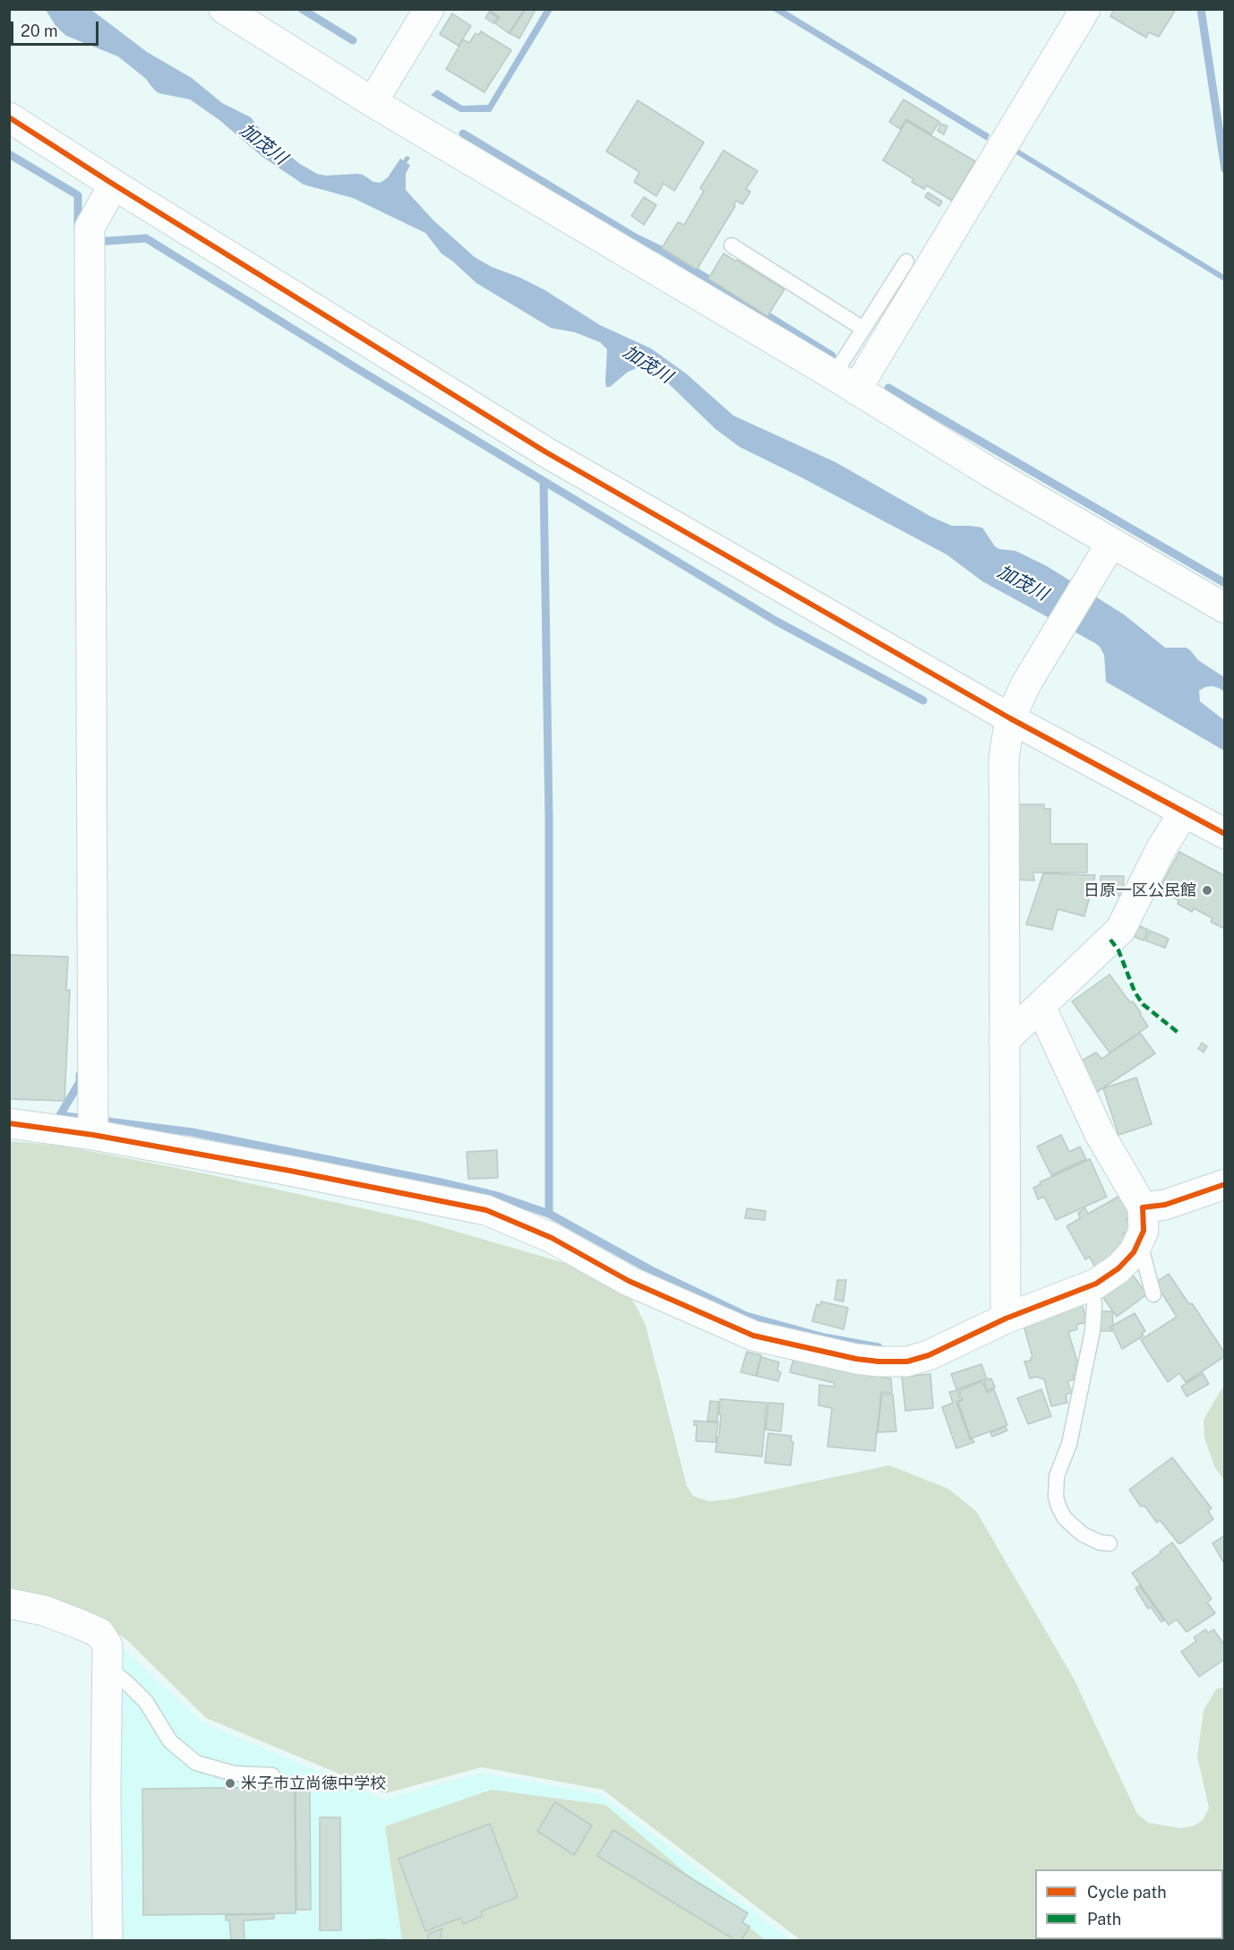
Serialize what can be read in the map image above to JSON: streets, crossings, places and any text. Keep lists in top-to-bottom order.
{
  "water": ["加茂川"],
  "places": ["日原一区公民館", "米子市立尚徳中学校"],
  "legend": ["Cycle path", "Path"],
  "scale_bar": "20 m"
}
